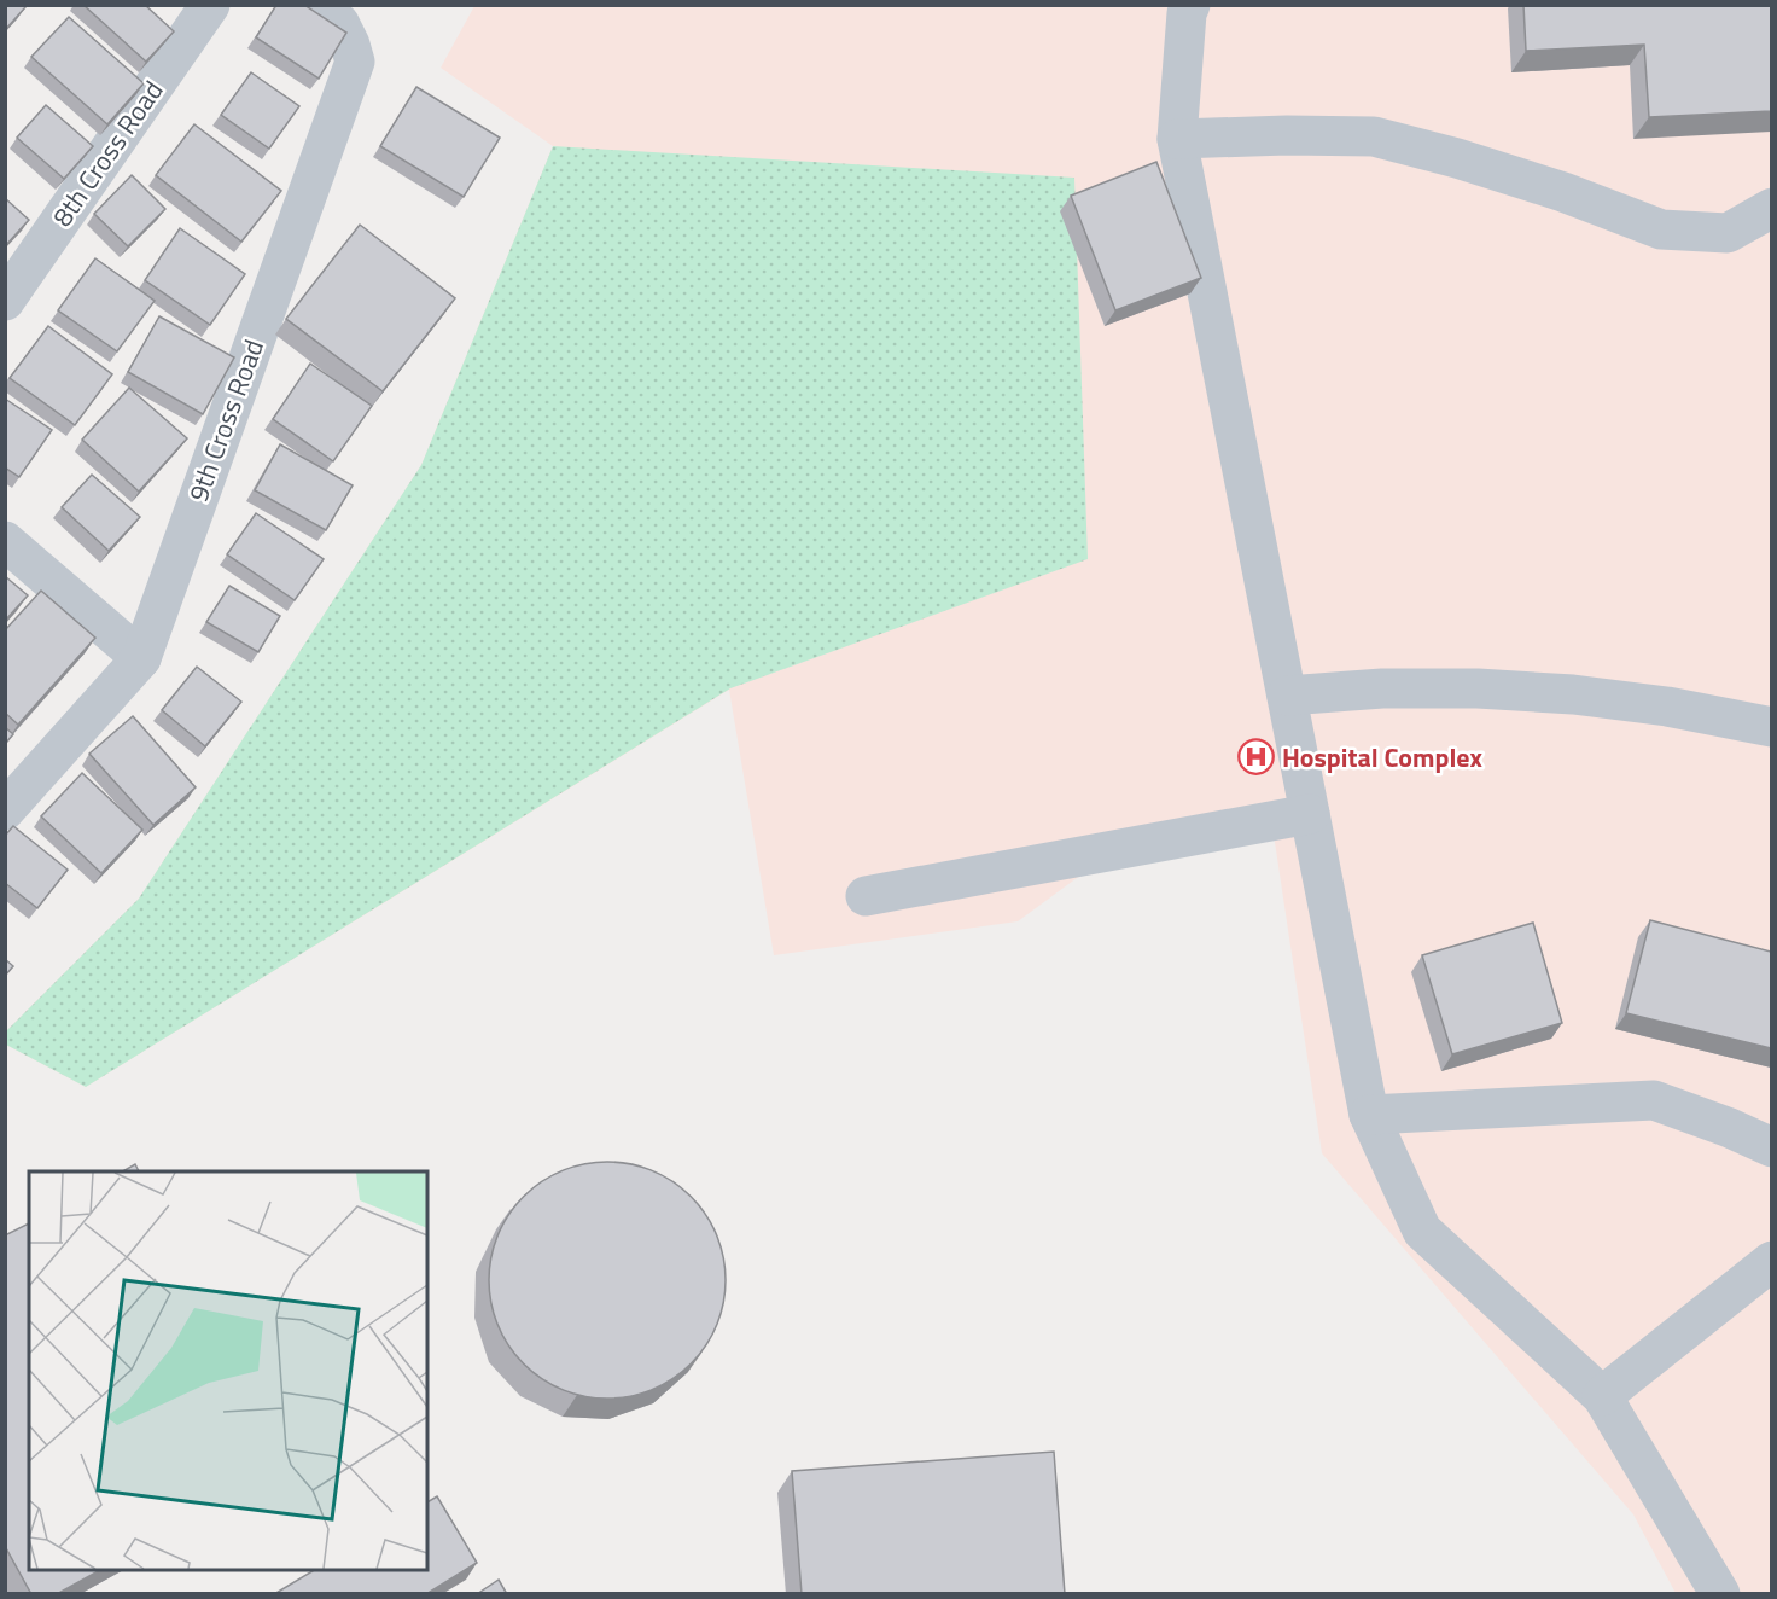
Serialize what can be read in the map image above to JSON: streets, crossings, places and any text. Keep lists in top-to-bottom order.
{
  "streets": {
    "street": ["8th Cross Road", "9th Cross Road"]
  },
  "places": {
    "hospital": ["Hospital Complex"]
  }
}
